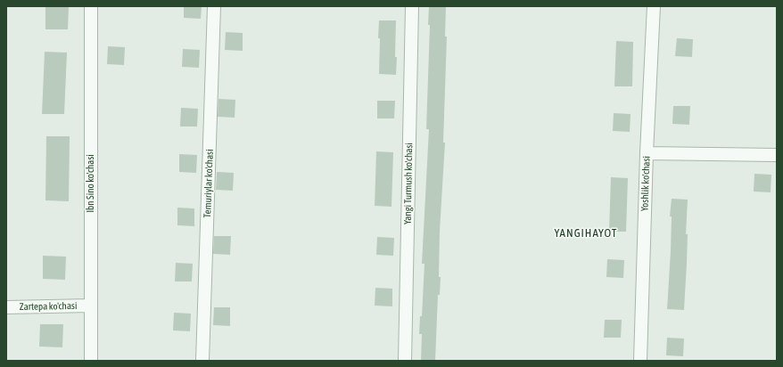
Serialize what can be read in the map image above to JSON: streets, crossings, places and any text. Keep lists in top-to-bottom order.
{
  "streets": {
    "street": [
      "Ibn Sino ko'chasi",
      "Temuriylar ko'chasi",
      "Yangi Turmush ko'chasi",
      "Yoshlik ko'chasi",
      "Zartepa ko'chasi"
    ]
  },
  "crossings": [
    ["Ibn Sino ko'chasi", "Zartepa ko'chasi"]
  ],
  "districts": ["YANGIHAYOT"]
}
